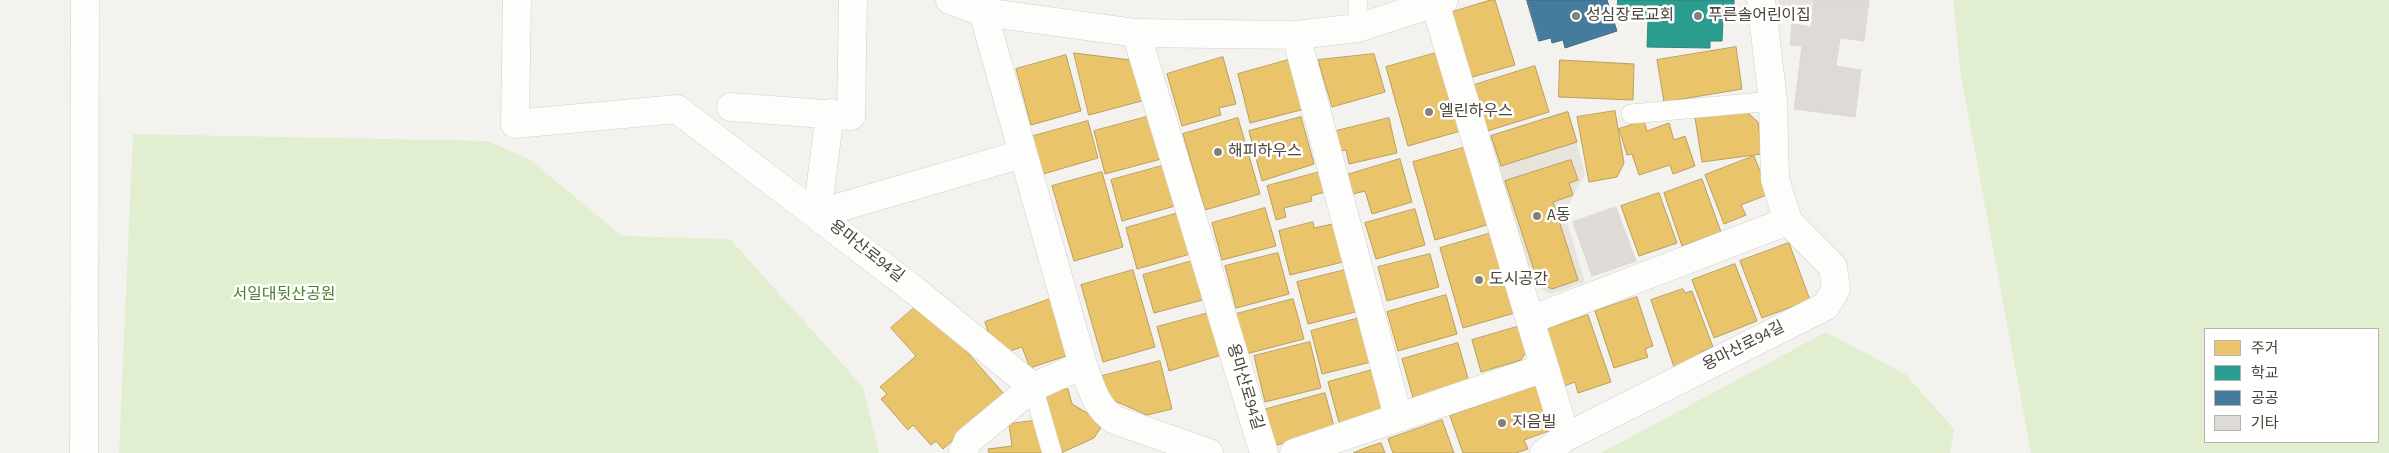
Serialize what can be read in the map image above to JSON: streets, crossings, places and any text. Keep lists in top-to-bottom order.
{
  "streets": {
    "street": ["용마산로94길"]
  },
  "parks": ["서일대뒷산공원"],
  "places": [
    "성심장로교회",
    "푸른솔어린이집",
    "엘린하우스",
    "해피하우스",
    "A동",
    "도시공간",
    "지음빌"
  ],
  "legend": [
    "주거",
    "학교",
    "공공",
    "기타"
  ]
}
